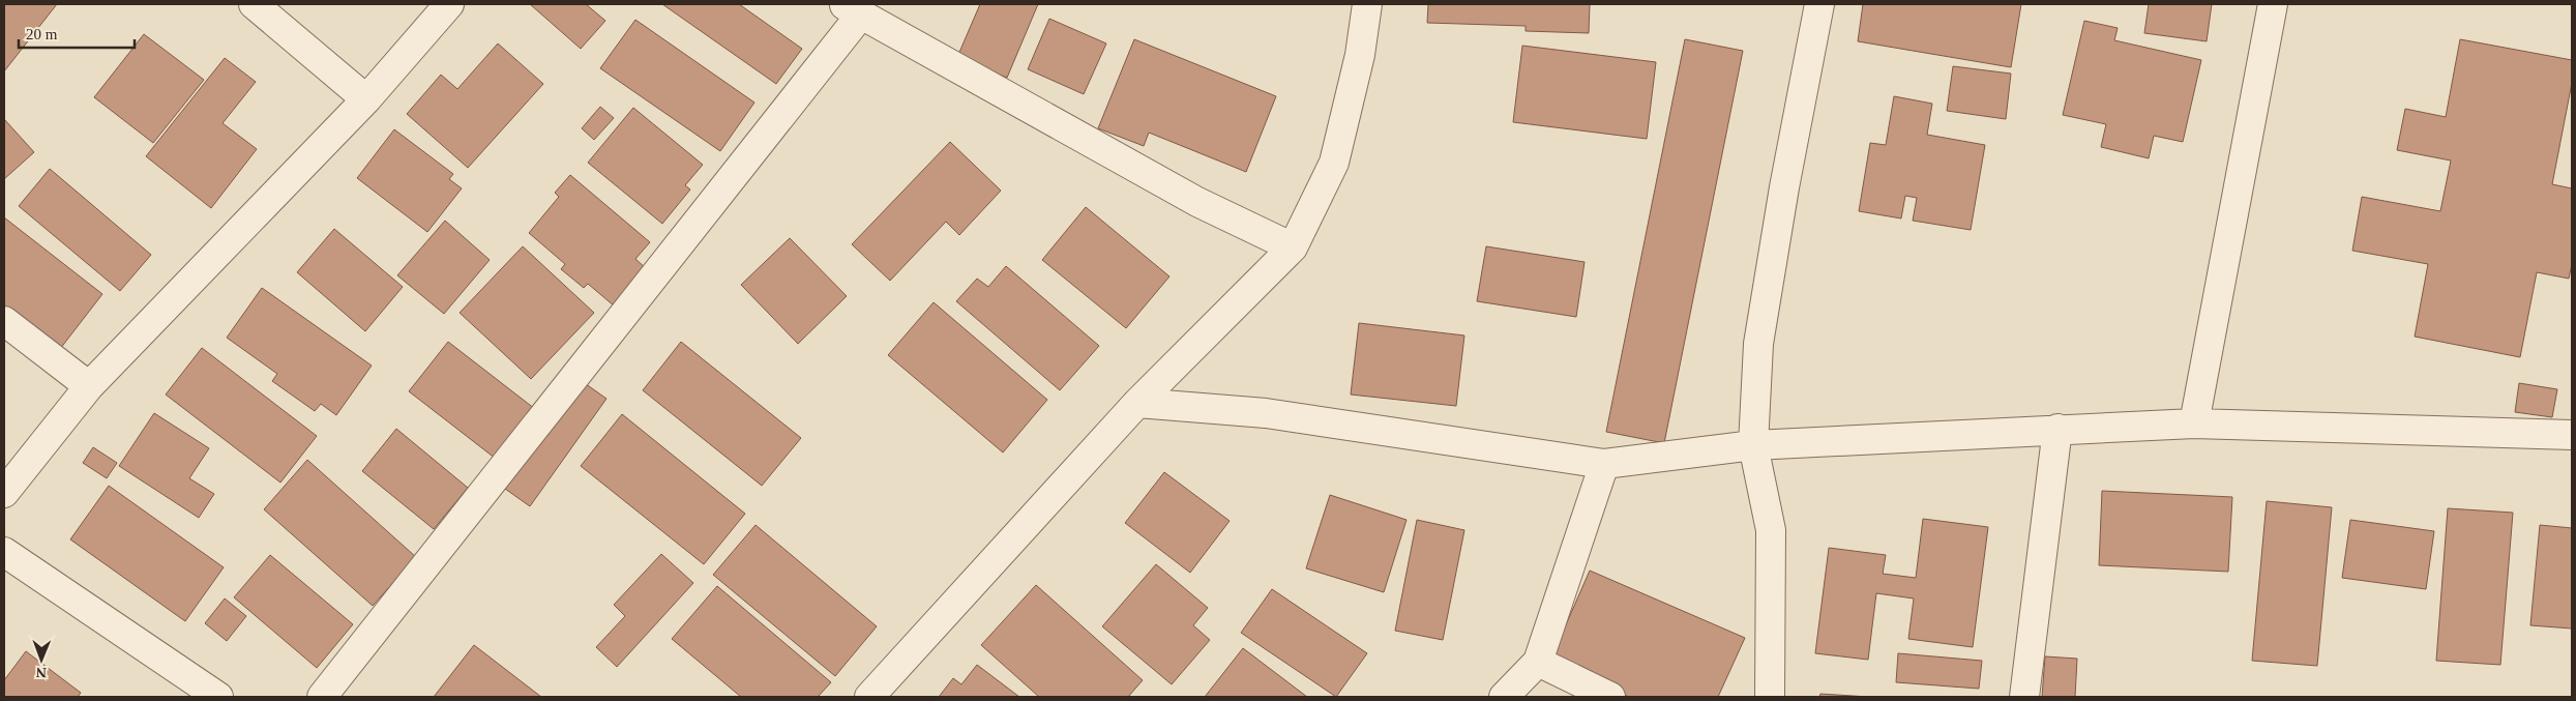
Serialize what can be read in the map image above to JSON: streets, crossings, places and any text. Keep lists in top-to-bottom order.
{
  "scale_bar": "20 m",
  "north": "bottom"
}
